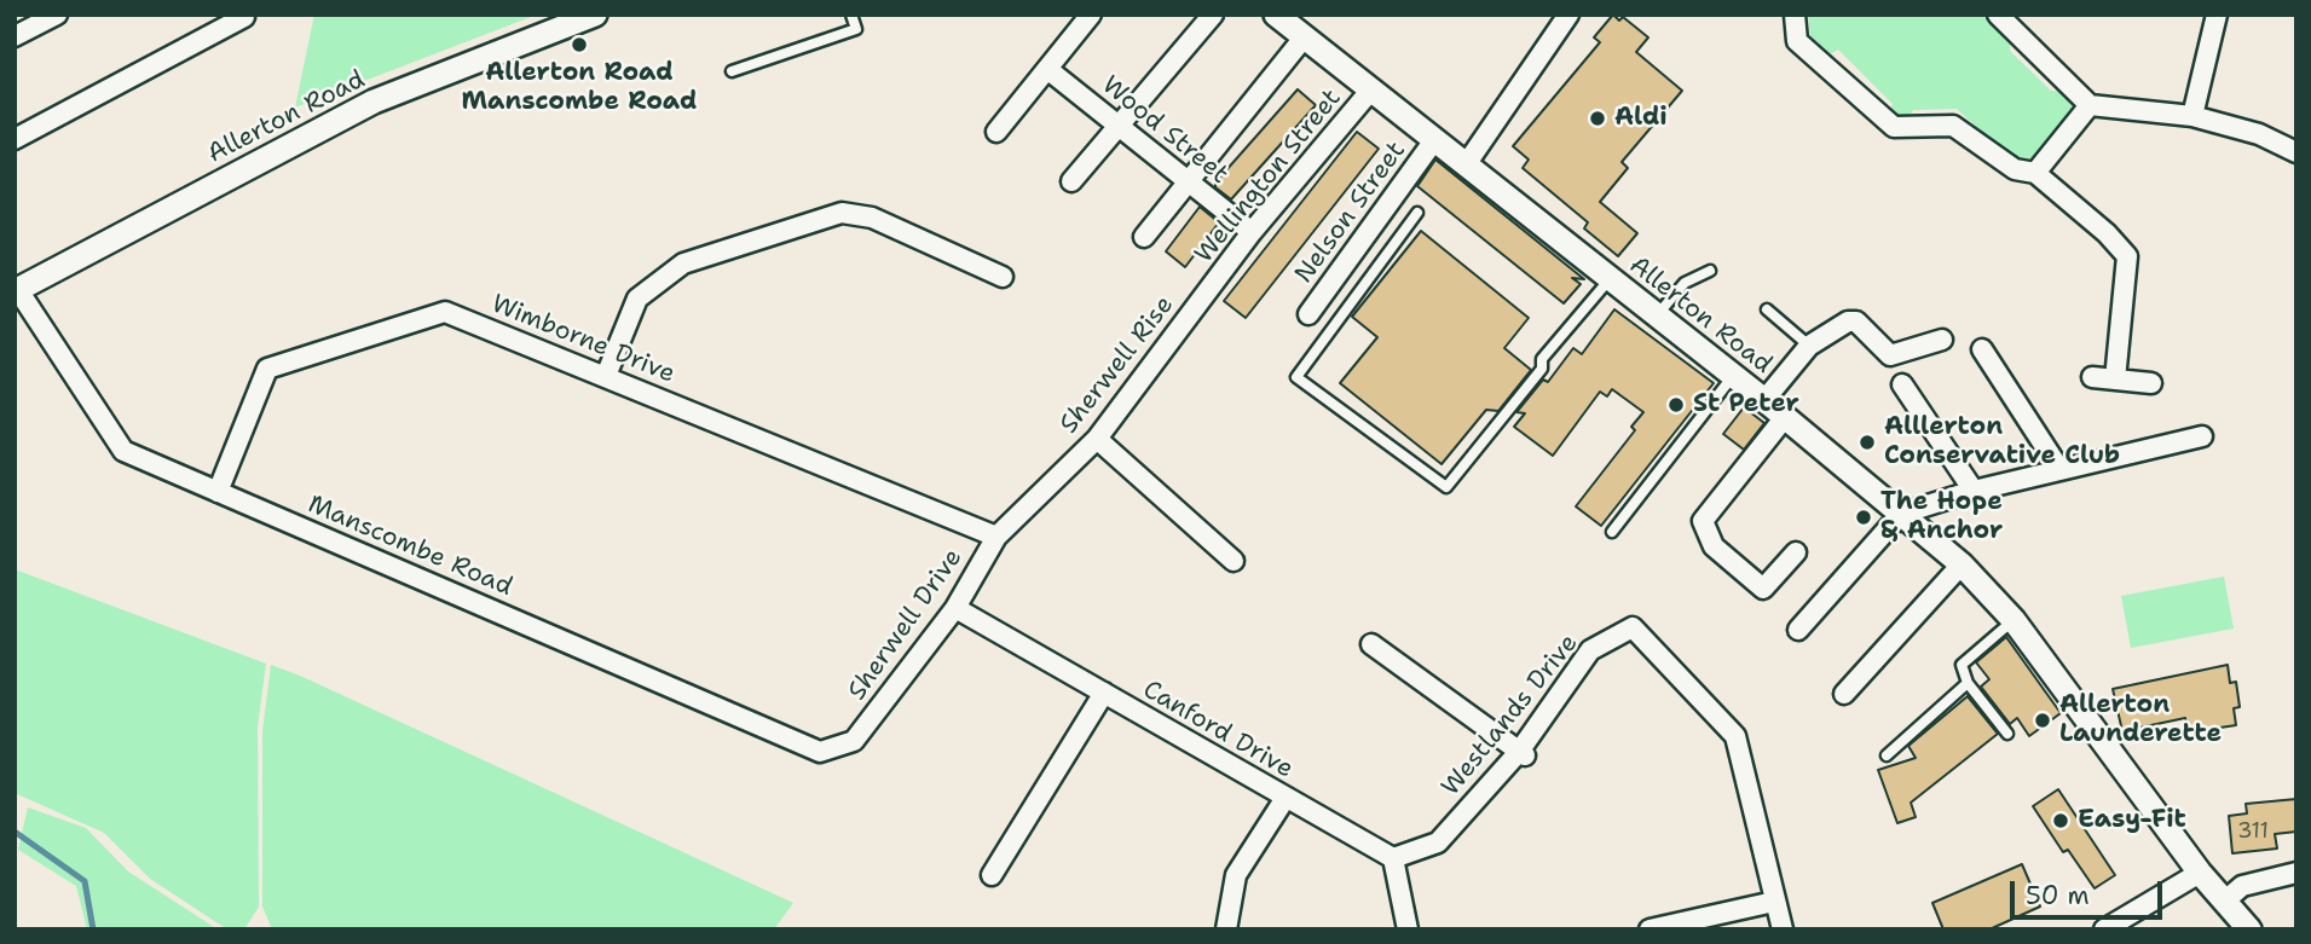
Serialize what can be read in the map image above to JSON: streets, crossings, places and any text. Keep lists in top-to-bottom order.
{
  "streets": {
    "street": [
      "Allerton Road",
      "Wood Street",
      "Wellington Street",
      "Nelson Street",
      "Wimborne Drive",
      "Sherwell Rise",
      "Manscombe Road",
      "Sherwell Drive",
      "Westlands Drive",
      "Canford Drive"
    ]
  },
  "crossings": [
    ["Allerton Road", "Wellington Street"],
    ["Allerton Road", "Nelson Street"],
    ["Allerton Road", "Manscombe Road"],
    ["Wood Street", "Wellington Street"],
    ["Wellington Street", "Sherwell Rise"],
    ["Wimborne Drive", "Sherwell Rise"],
    ["Wimborne Drive", "Manscombe Road"],
    ["Wimborne Drive", "Sherwell Drive"],
    ["Sherwell Rise", "Sherwell Drive"],
    ["Manscombe Road", "Sherwell Drive"],
    ["Sherwell Drive", "Canford Drive"],
    ["Westlands Drive", "Canford Drive"]
  ],
  "places": [
    "Allerton Road Manscombe Road",
    "Aldi",
    "St Peter",
    "Alllerton Conservative Club",
    "The Hope & Anchor",
    "Allerton Launderette",
    "Easy-Fit"
  ],
  "house_numbers": ["311"],
  "scale_bar": "50 m"
}
